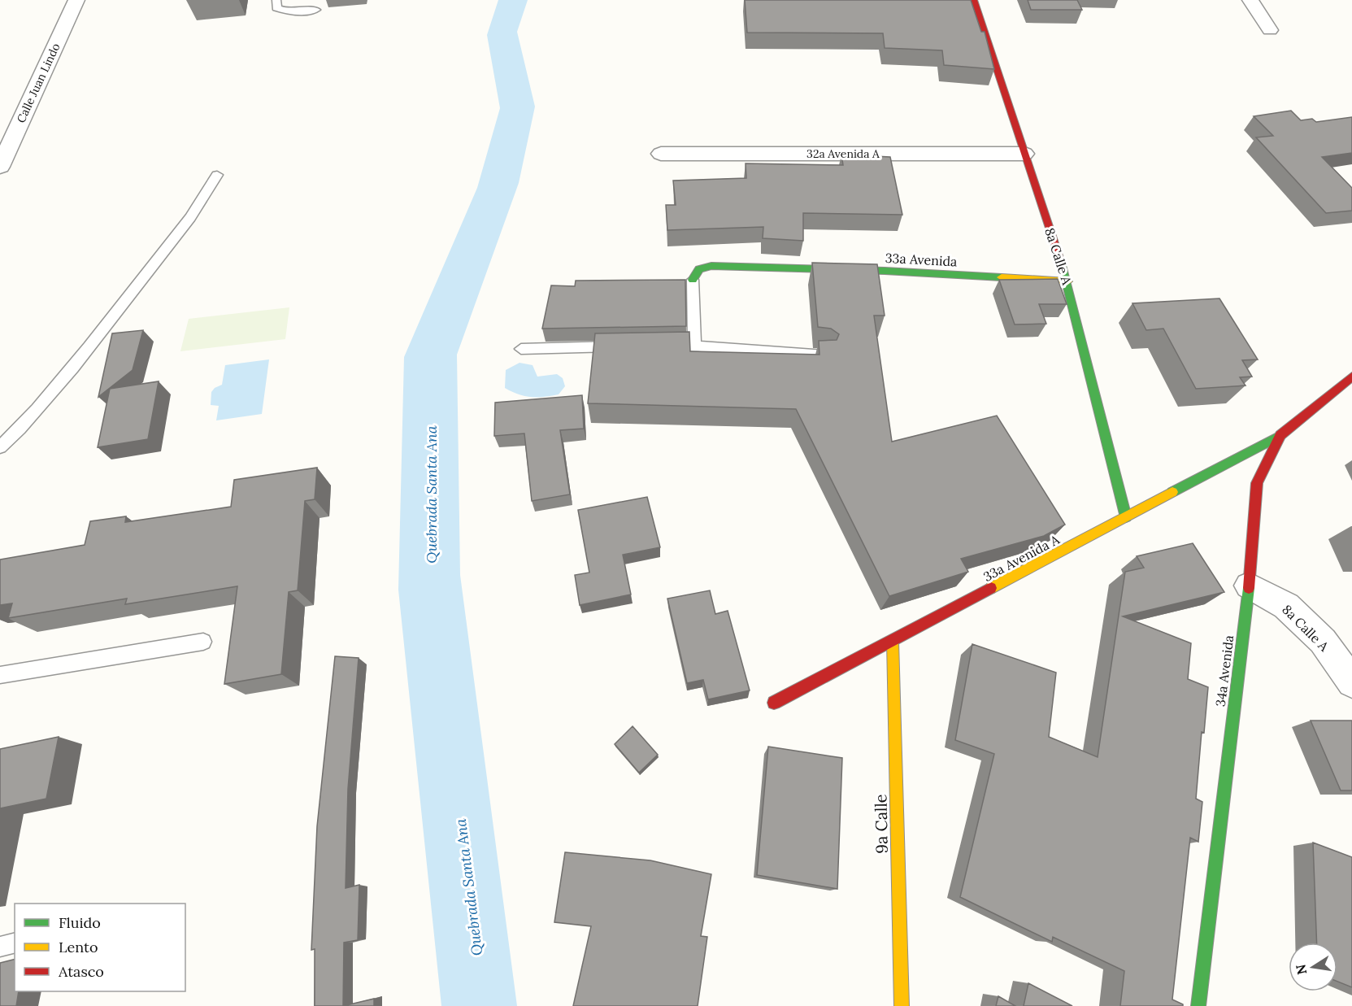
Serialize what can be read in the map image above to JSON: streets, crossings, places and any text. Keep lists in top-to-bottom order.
{
  "streets": {
    "street": [
      "Calle Juan Lindo",
      "32a Avenida A",
      "8a Calle A",
      "33a Avenida",
      "33a Avenida A",
      "34a Avenida",
      "9a Calle"
    ]
  },
  "crossings": [
    ["32a Avenida A", "8a Calle A"],
    ["8a Calle A", "33a Avenida"],
    ["8a Calle A", "33a Avenida A"],
    ["8a Calle A", "34a Avenida"],
    ["33a Avenida A", "34a Avenida"],
    ["33a Avenida A", "9a Calle"]
  ],
  "water": ["Quebrada Santa Ana"],
  "legend": ["Fluido", "Lento", "Atasco"],
  "north": "left"
}
